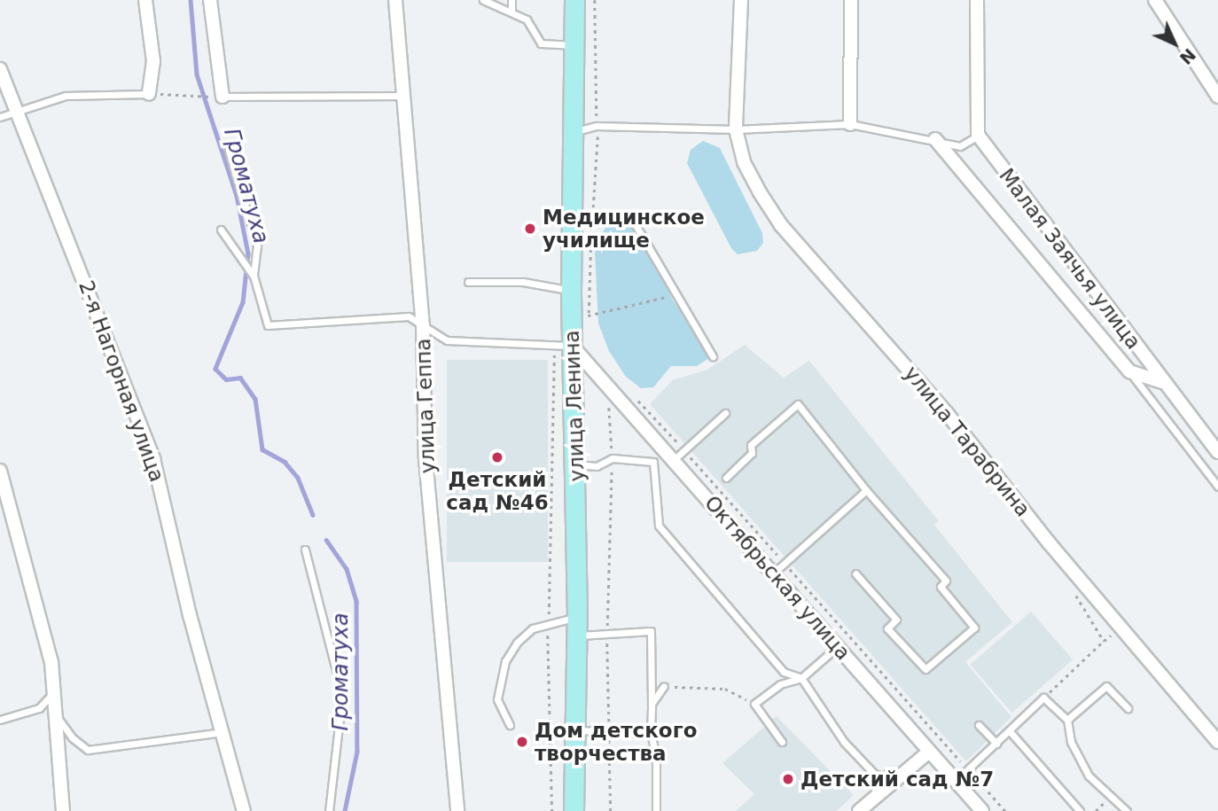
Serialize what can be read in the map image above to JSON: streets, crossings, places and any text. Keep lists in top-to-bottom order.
{
  "streets": {
    "main road": ["улица Ленина"],
    "street": [
      "Малая Заячья улица",
      "2-я Нагорная улица",
      "улица Геппа",
      "улица Тарабрина",
      "Октябрьская улица"
    ]
  },
  "crossings": [
    ["улица Ленина", "Октябрьская улица"]
  ],
  "water": ["Громатуха"],
  "places": [
    "Медицинское училище",
    "Детский сад №46",
    "Дом детского творчества",
    "Детский сад №7"
  ],
  "north": "bottom right"
}
